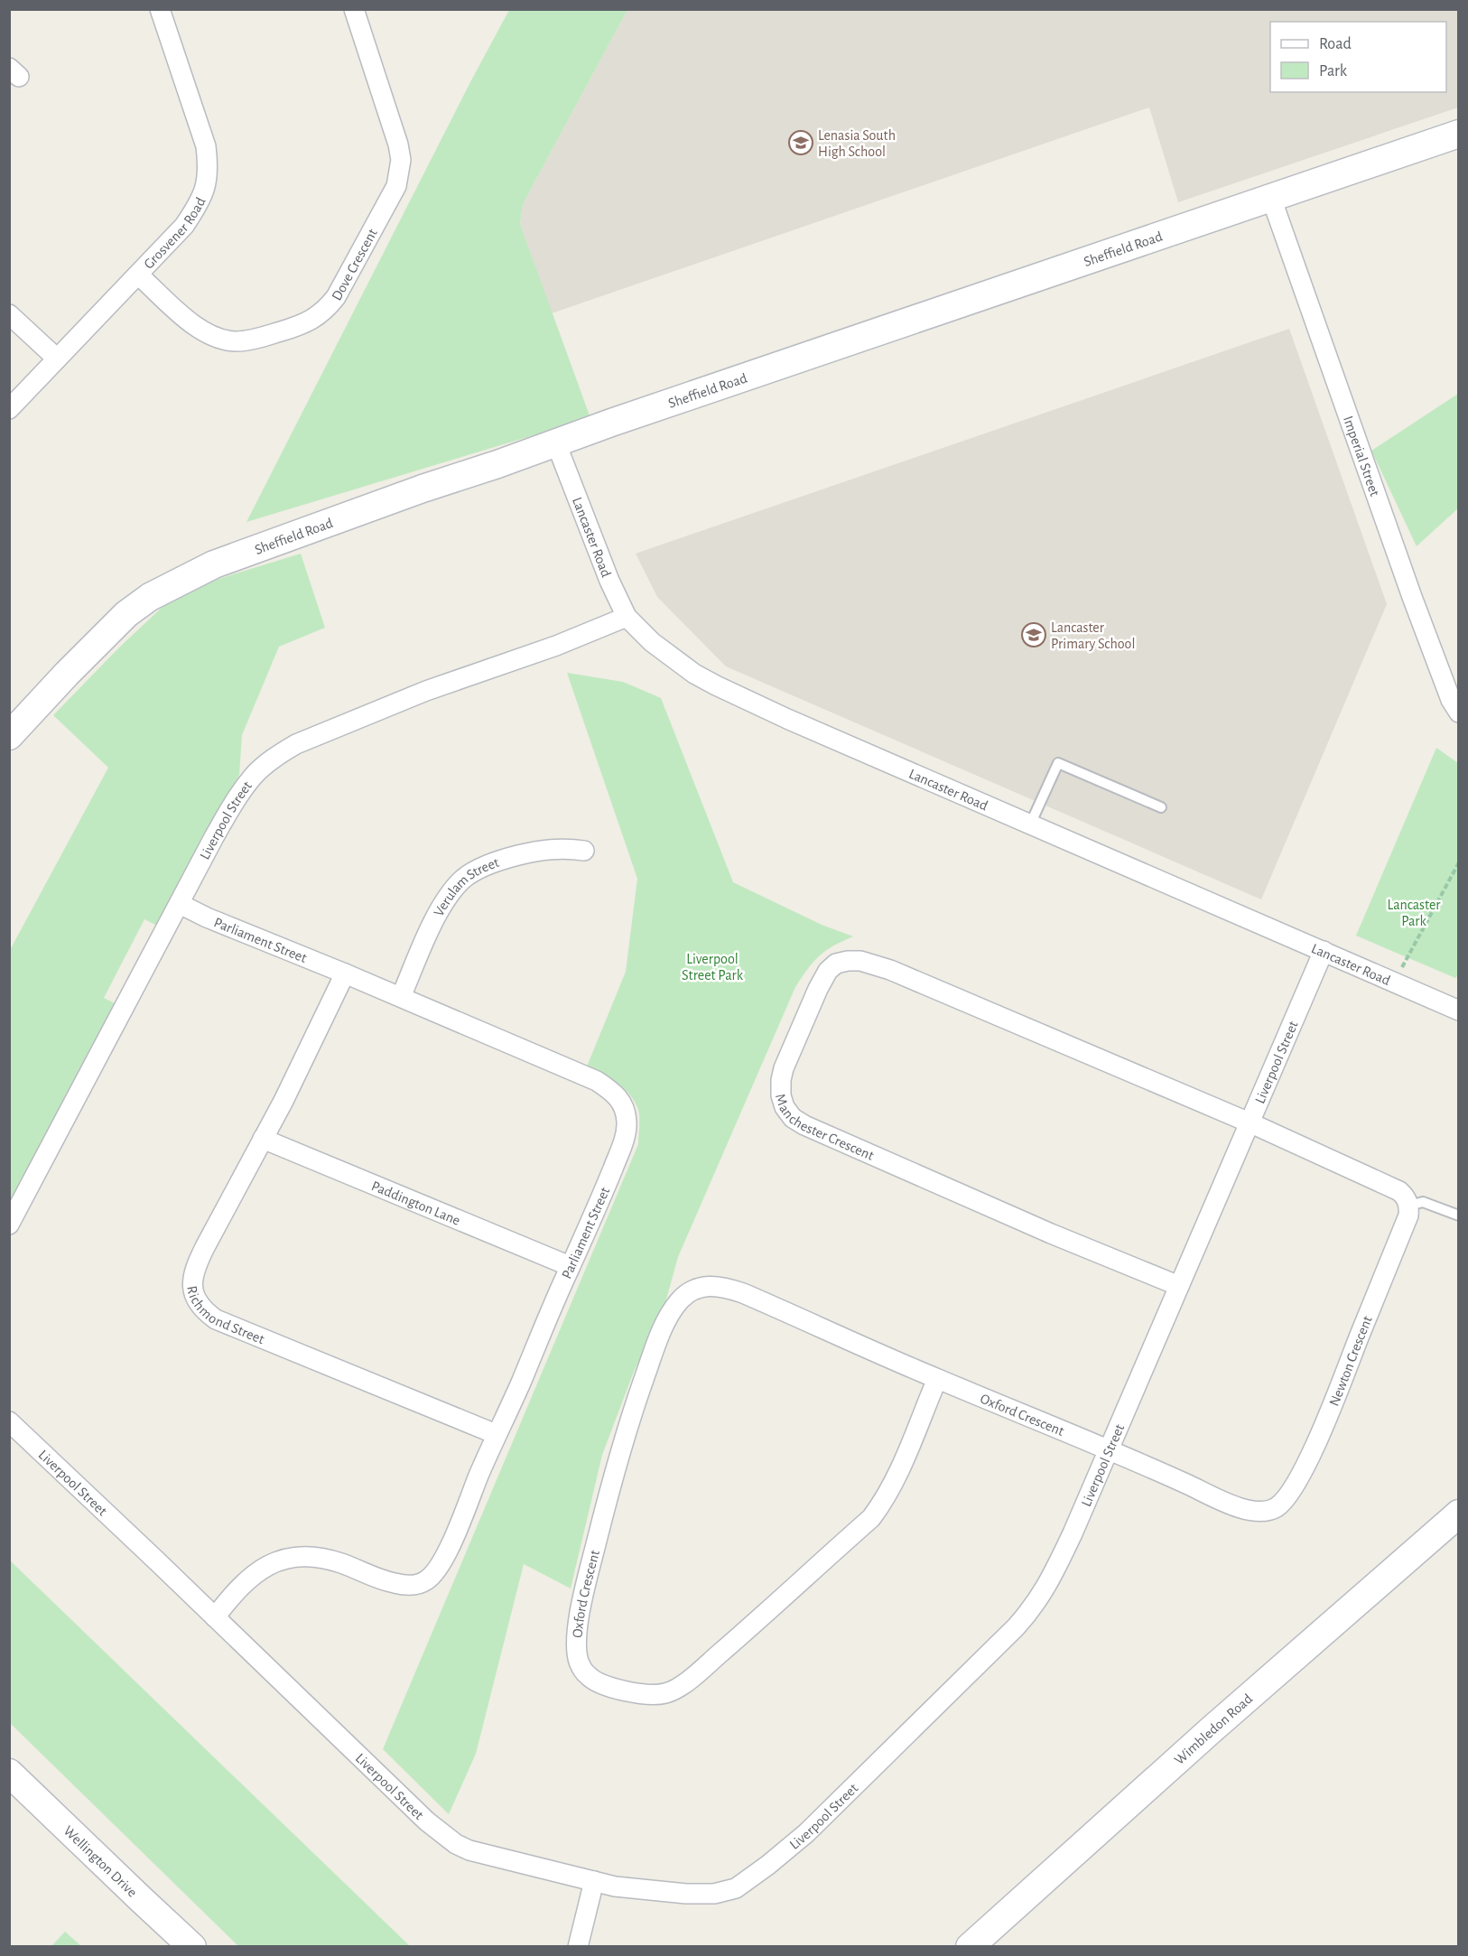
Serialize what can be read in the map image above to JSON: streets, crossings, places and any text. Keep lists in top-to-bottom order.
{
  "streets": {
    "street": [
      "Grosvener Road",
      "Sheffield Road",
      "Dove Crescent",
      "Imperial Street",
      "Lancaster Road",
      "Liverpool Street",
      "Verulam Street",
      "Parliament Street",
      "Manchester Crescent",
      "Paddington Lane",
      "Richmond Street",
      "Newton Crescent",
      "Oxford Crescent",
      "Wimbledon Road",
      "Wellington Drive"
    ]
  },
  "crossings": [
    ["Grosvener Road", "Dove Crescent"],
    ["Sheffield Road", "Imperial Street"],
    ["Sheffield Road", "Lancaster Road"],
    ["Lancaster Road", "Liverpool Street"],
    ["Liverpool Street", "Parliament Street"],
    ["Liverpool Street", "Manchester Crescent"],
    ["Liverpool Street", "Newton Crescent"],
    ["Liverpool Street", "Oxford Crescent"],
    ["Verulam Street", "Parliament Street"],
    ["Parliament Street", "Paddington Lane"],
    ["Parliament Street", "Richmond Street"],
    ["Paddington Lane", "Richmond Street"],
    ["Newton Crescent", "Oxford Crescent"]
  ],
  "parks": ["Lancaster Park", "Liverpool Street Park"],
  "places": {
    "school or university": ["Lenasia South High School", "Lancaster Primary School"]
  },
  "legend": ["Road", "Park"]
}
